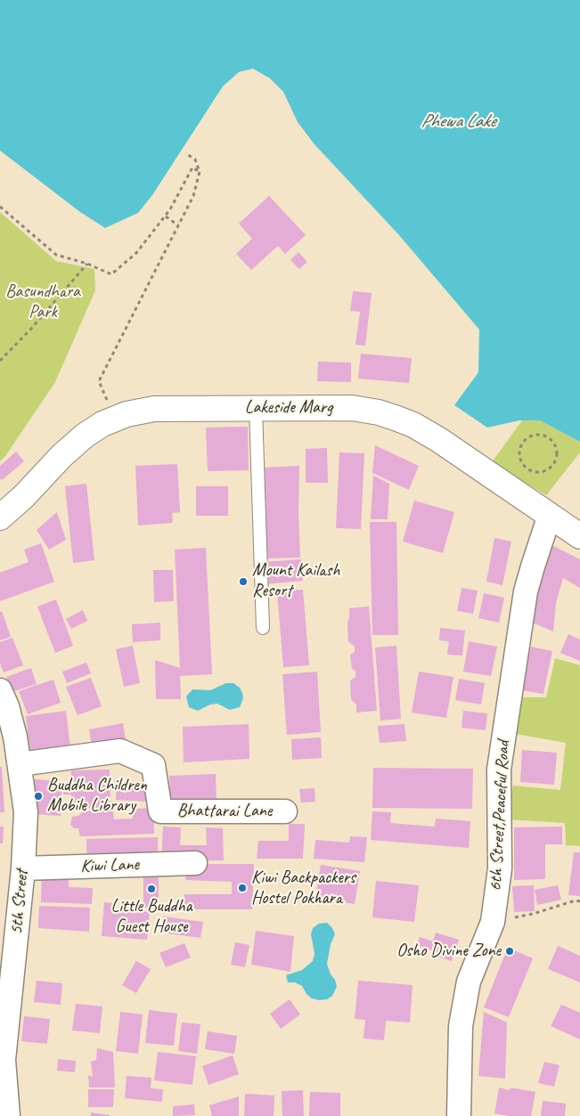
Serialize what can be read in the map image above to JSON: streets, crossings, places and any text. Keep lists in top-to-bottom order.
{
  "streets": {
    "main road": ["Lakeside Marg"],
    "street": [
      "Bhattarai Lane",
      "6th Street,Peaceful Road",
      "Kiwi Lane",
      "5th Street"
    ]
  },
  "crossings": [
    ["Lakeside Marg", "6th Street,Peaceful Road"],
    ["Bhattarai Lane", "5th Street"],
    ["Kiwi Lane", "5th Street"]
  ],
  "water": ["Phewa Lake"],
  "parks": ["Basundhara Park"],
  "places": [
    "Mount Kailash Resort",
    "Buddha Children Mobile Library",
    "Kiwi Backpackers Hostel Pokhara",
    "Little Buddha Guest House",
    "Osho Divine Zone"
  ]
}
